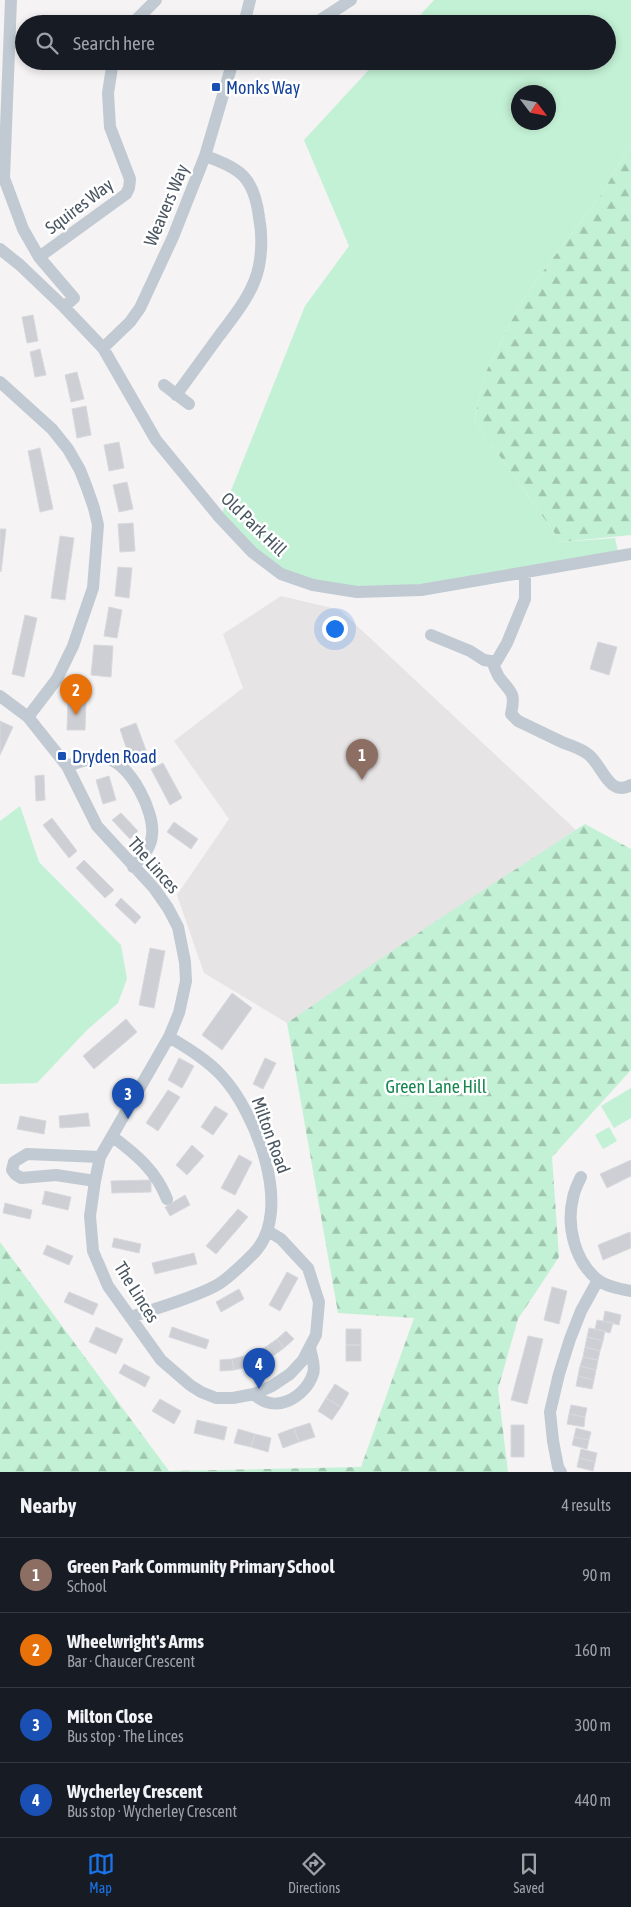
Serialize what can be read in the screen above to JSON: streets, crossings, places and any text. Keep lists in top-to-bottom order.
{
  "streets": {
    "street": [
      "Weavers Way",
      "Squires Way",
      "Old Park Hill",
      "The Linces",
      "Milton Road"
    ]
  },
  "crossings": [
    ["Weavers Way", "Old Park Hill"],
    ["The Linces", "Milton Road"]
  ],
  "parks": ["Green Lane Hill"],
  "places": {
    "transit": ["Monks Way", "Dryden Road"]
  },
  "north": "bottom right",
  "page": {
    "search": "Search here",
    "pins": [
      "2",
      "1",
      "3",
      "4"
    ],
    "heading": ["Nearby", "4 results"],
    "list": [
      {
        "mark": "1",
        "name": "Green Park Community Primary School",
        "note": "School",
        "value": "90 m"
      },
      {
        "mark": "2",
        "name": "Wheelwright's Arms",
        "note": "Bar · Chaucer Crescent",
        "value": "160 m"
      },
      {
        "mark": "3",
        "name": "Milton Close",
        "note": "Bus stop · The Linces",
        "value": "300 m"
      },
      {
        "mark": "4",
        "name": "Wycherley Crescent",
        "note": "Bus stop · Wycherley Crescent",
        "value": "440 m"
      }
    ],
    "nav": ["Map", "Directions", "Saved"]
  }
}
